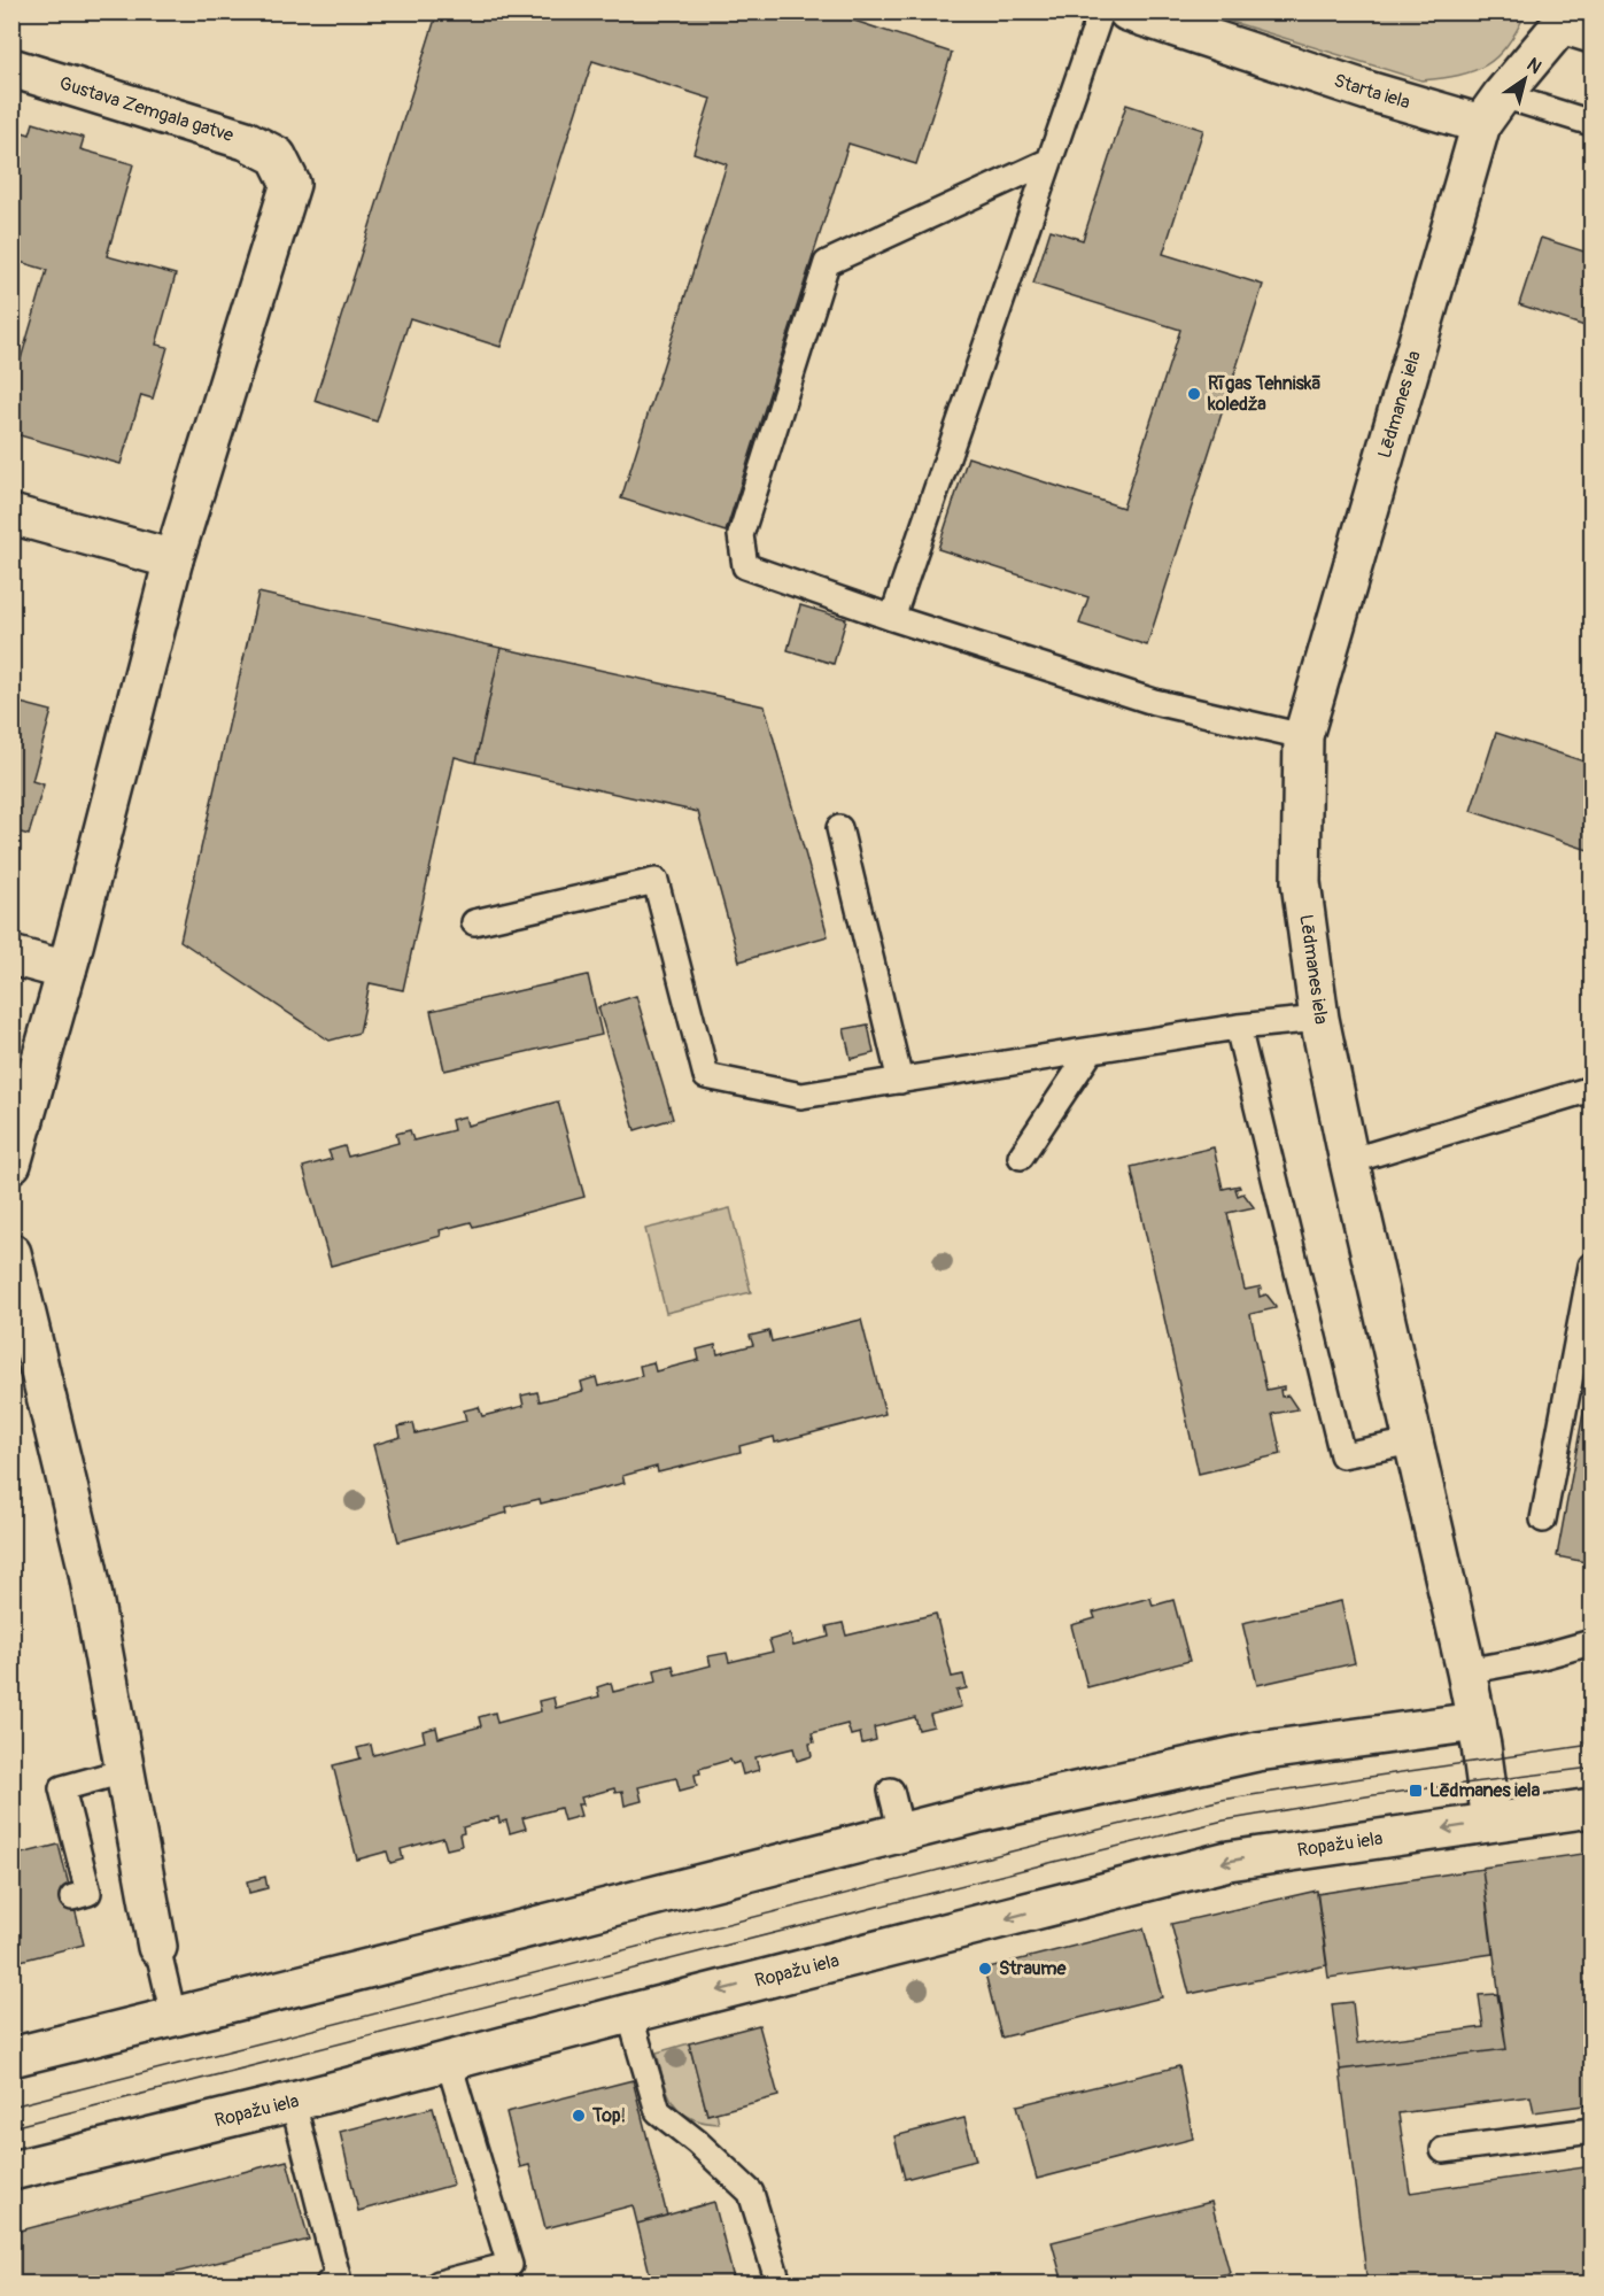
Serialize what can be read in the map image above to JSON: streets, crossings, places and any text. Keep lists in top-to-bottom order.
{
  "streets": {
    "street": [
      "Starta iela",
      "Gustava Zemgala gatve",
      "Lēdmanes iela",
      "Ropažu iela"
    ]
  },
  "crossings": [
    ["Starta iela", "Lēdmanes iela"],
    ["Lēdmanes iela", "Ropažu iela"]
  ],
  "places": {
    "other": ["Rīgas Tehniskā koledža", "Straume", "Top!"],
    "transit": ["Lēdmanes iela"]
  },
  "north": "top right"
}
